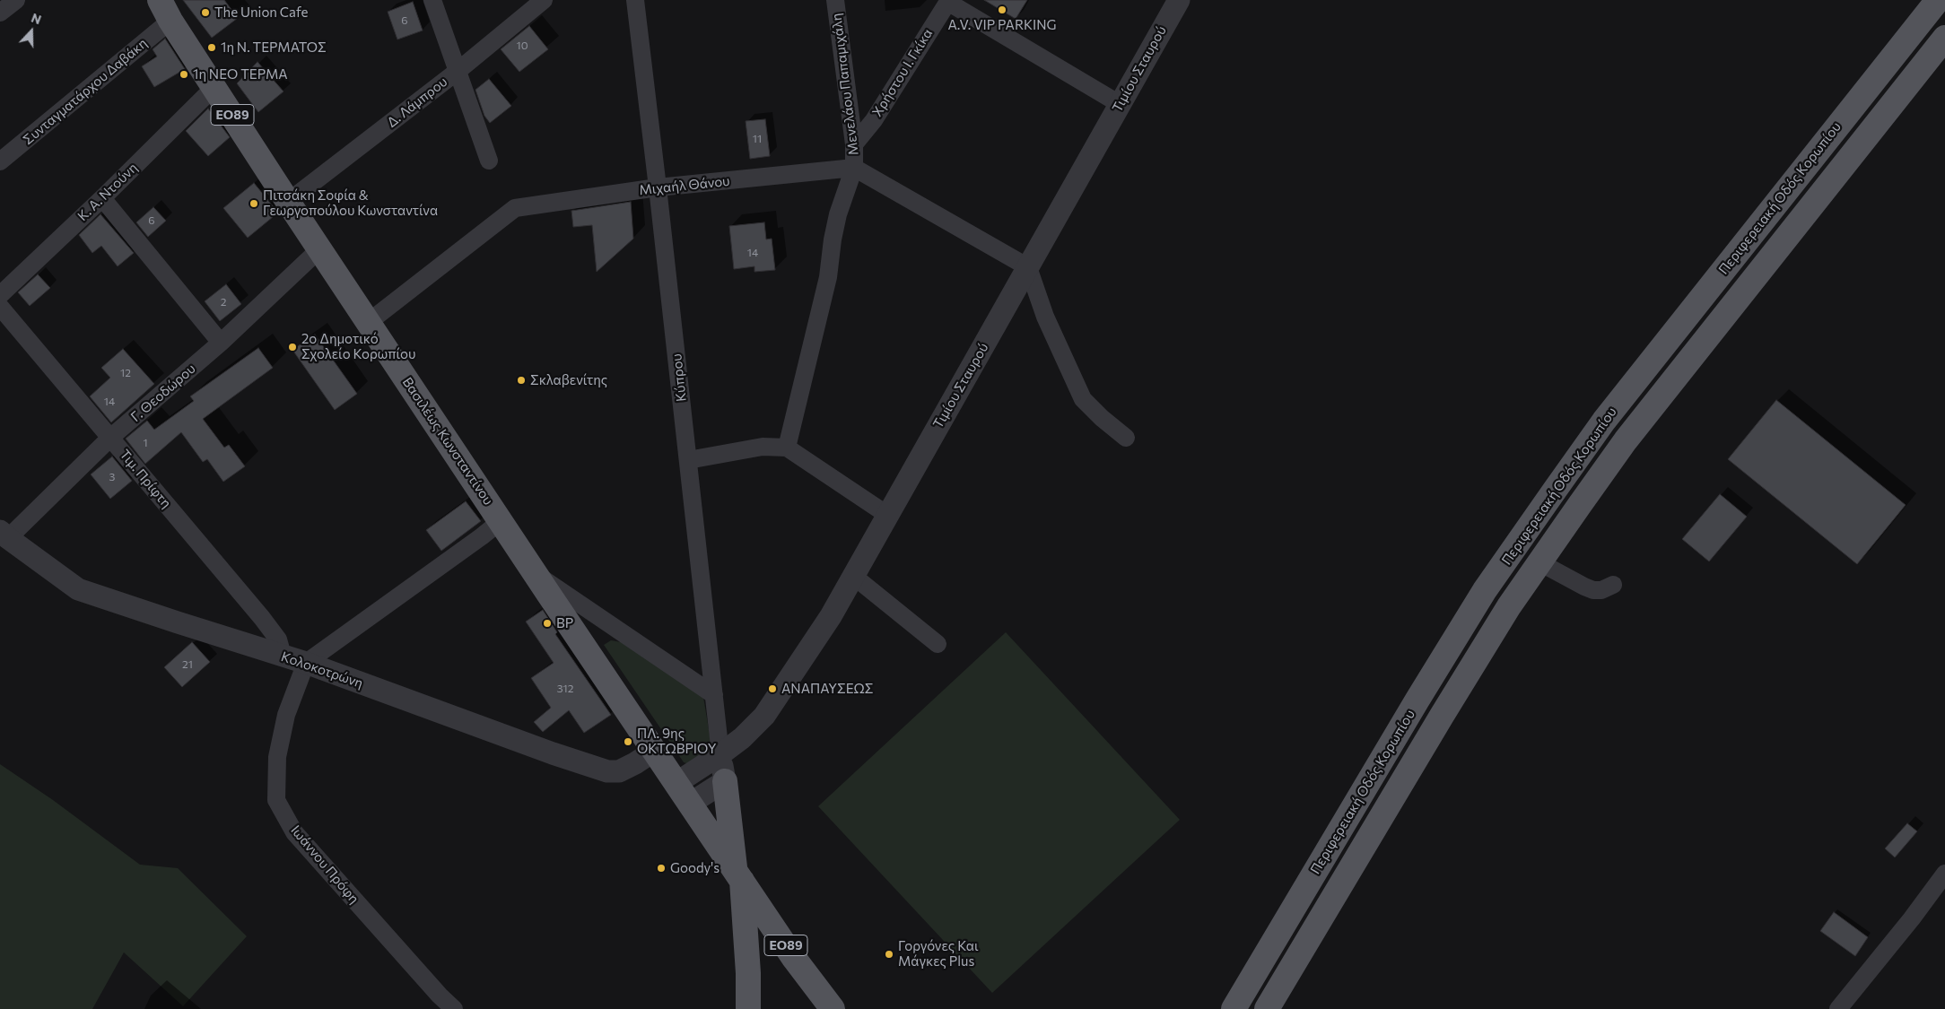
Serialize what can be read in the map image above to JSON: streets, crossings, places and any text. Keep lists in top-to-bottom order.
{
  "streets": {
    "main road": ["ΕΟ89", "Περιφερειακή Οδός Κορωπίου", "Βασιλέως Κωνσταντίνου"],
    "street": [
      "Τιμίου Σταυρού",
      "Χρήστου Ι. Γκίκα",
      "Μενελάου Παπαμιχάλη",
      "Συνταγματάρχου Δαβάκη",
      "Δ. Λάμπρου",
      "Μιχαήλ Θάνου",
      "Κ. Α. Ντούνη",
      "Κύπρου",
      "Γ. Θεοδώρου",
      "Τιμ. Πρίφτη",
      "Κολοκοτρώνη",
      "Ιωάννου Πρόφη"
    ]
  },
  "crossings": [
    ["Τιμίου Σταυρού", "Κύπρου"],
    ["Τιμίου Σταυρού", "Βασιλέως Κωνσταντίνου"],
    ["Χρήστου Ι. Γκίκα", "Μενελάου Παπαμιχάλη"],
    ["Μενελάου Παπαμιχάλη", "Μιχαήλ Θάνου"],
    ["Συνταγματάρχου Δαβάκη", "Βασιλέως Κωνσταντίνου"],
    ["Δ. Λάμπρου", "Βασιλέως Κωνσταντίνου"],
    ["ΕΟ89", "Βασιλέως Κωνσταντίνου"],
    ["Μιχαήλ Θάνου", "Κύπρου"],
    ["Μιχαήλ Θάνου", "Βασιλέως Κωνσταντίνου"],
    ["Κ. Α. Ντούνη", "Βασιλέως Κωνσταντίνου"],
    ["Γ. Θεοδώρου", "Βασιλέως Κωνσταντίνου"],
    ["Γ. Θεοδώρου", "Τιμ. Πρίφτη"],
    ["Γ. Θεοδώρου", "Κολοκοτρώνη"],
    ["Βασιλέως Κωνσταντίνου", "Κολοκοτρώνη"],
    ["Τιμ. Πρίφτη", "Κολοκοτρώνη"],
    ["Κολοκοτρώνη", "Ιωάννου Πρόφη"]
  ],
  "places": [
    "A.V. VIP PARKING",
    "The Union Cafe",
    "1η Ν. ΤΕΡΜΑΤΟΣ",
    "1η ΝΕΟ ΤΕΡΜΑ",
    "Πιτσάκη Σοφία & Γεωργοπούλου Κωνσταντίνα",
    "2ο Δημοτικό Σχολείο Κορωπίου",
    "Σκλαβενίτης",
    "BP",
    "ΑΝΑΠΑΥΣΕΩΣ",
    "ΠΛ. 9ης ΟΚΤΩΒΡΙΟΥ",
    "Goody's",
    "Γοργόνες Και Μάγκες Plus"
  ],
  "house_numbers": [
    "6",
    "10",
    "11",
    "6",
    "14",
    "2",
    "12",
    "14",
    "1",
    "3",
    "21",
    "312"
  ],
  "north": "top"
}
